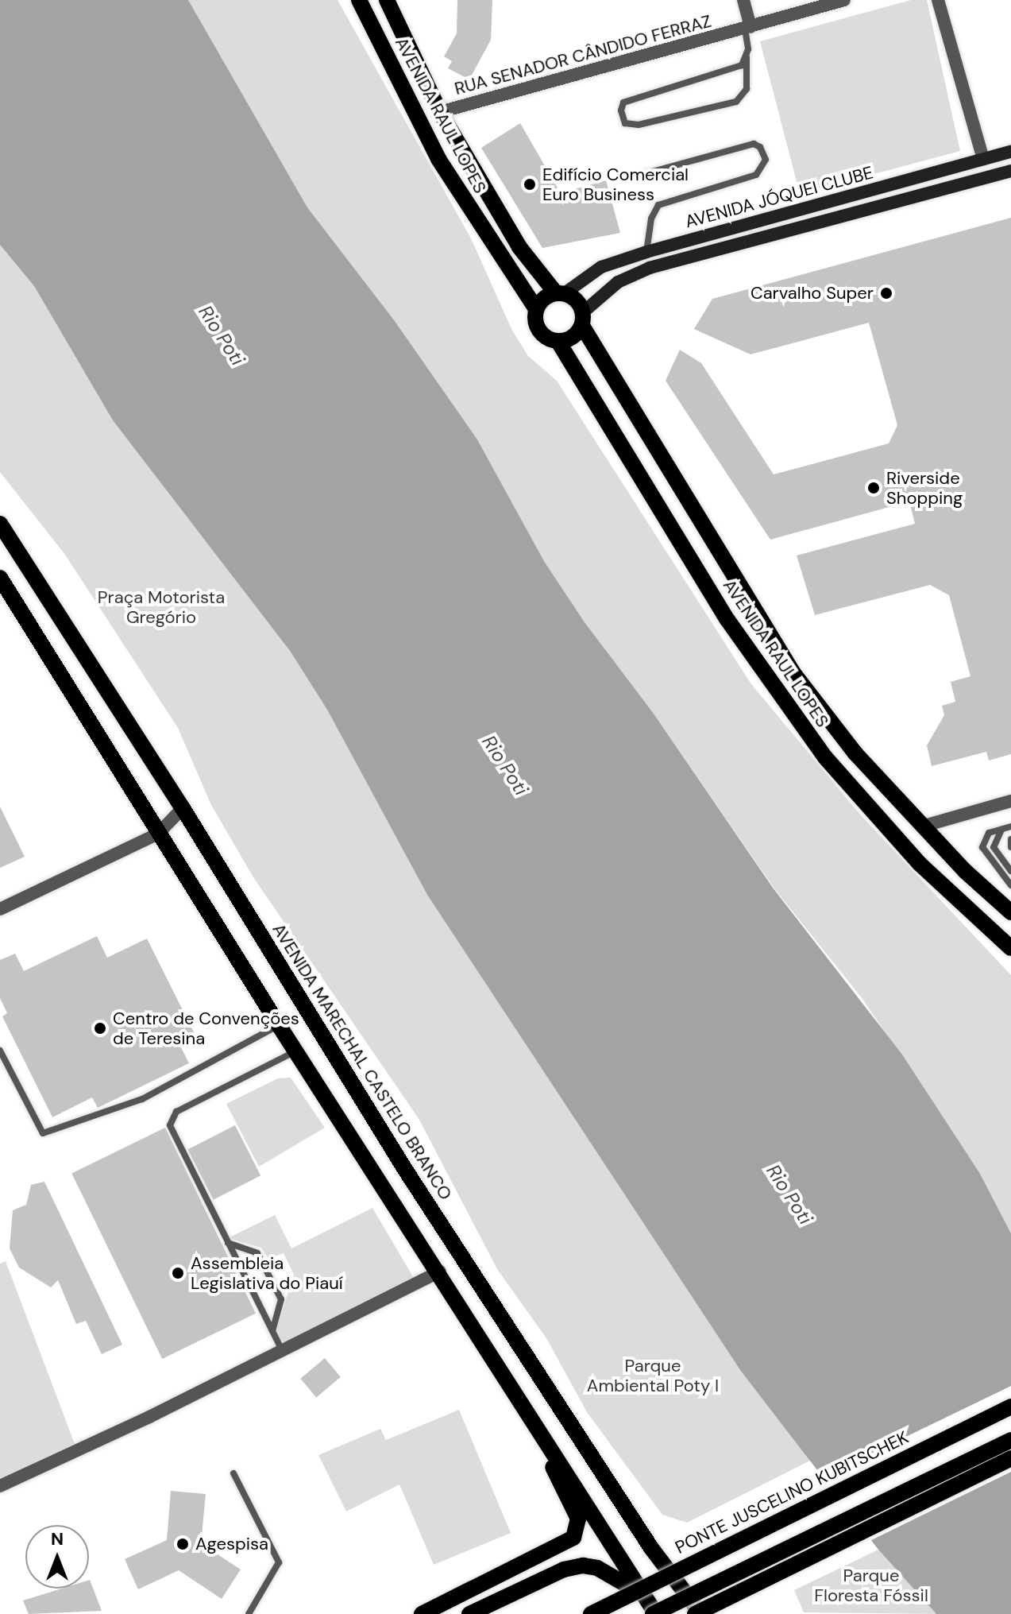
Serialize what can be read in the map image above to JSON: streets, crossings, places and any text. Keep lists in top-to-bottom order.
{
  "streets": {
    "main road": [
      "AVENIDA RAUL LOPES",
      "AVENIDA JÓQUEI CLUBE",
      "AVENIDA MARECHAL CASTELO BRANCO",
      "PONTE JUSCELINO KUBITSCHEK"
    ],
    "street": ["RUA SENADOR CÂNDIDO FERRAZ"]
  },
  "crossings": [
    ["RUA SENADOR CÂNDIDO FERRAZ", "AVENIDA RAUL LOPES"],
    ["AVENIDA RAUL LOPES", "AVENIDA JÓQUEI CLUBE"]
  ],
  "water": ["Rio Poti"],
  "parks": ["Praça Motorista Gregório", "Parque Ambiental Poty I", "Parque Floresta Fóssil"],
  "places": [
    "Edifício Comercial Euro Business",
    "Carvalho Super",
    "Riverside Shopping",
    "Centro de Convenções de Teresina",
    "Assembleia Legislativa do Piauí",
    "Agespisa"
  ],
  "north": "top"
}
